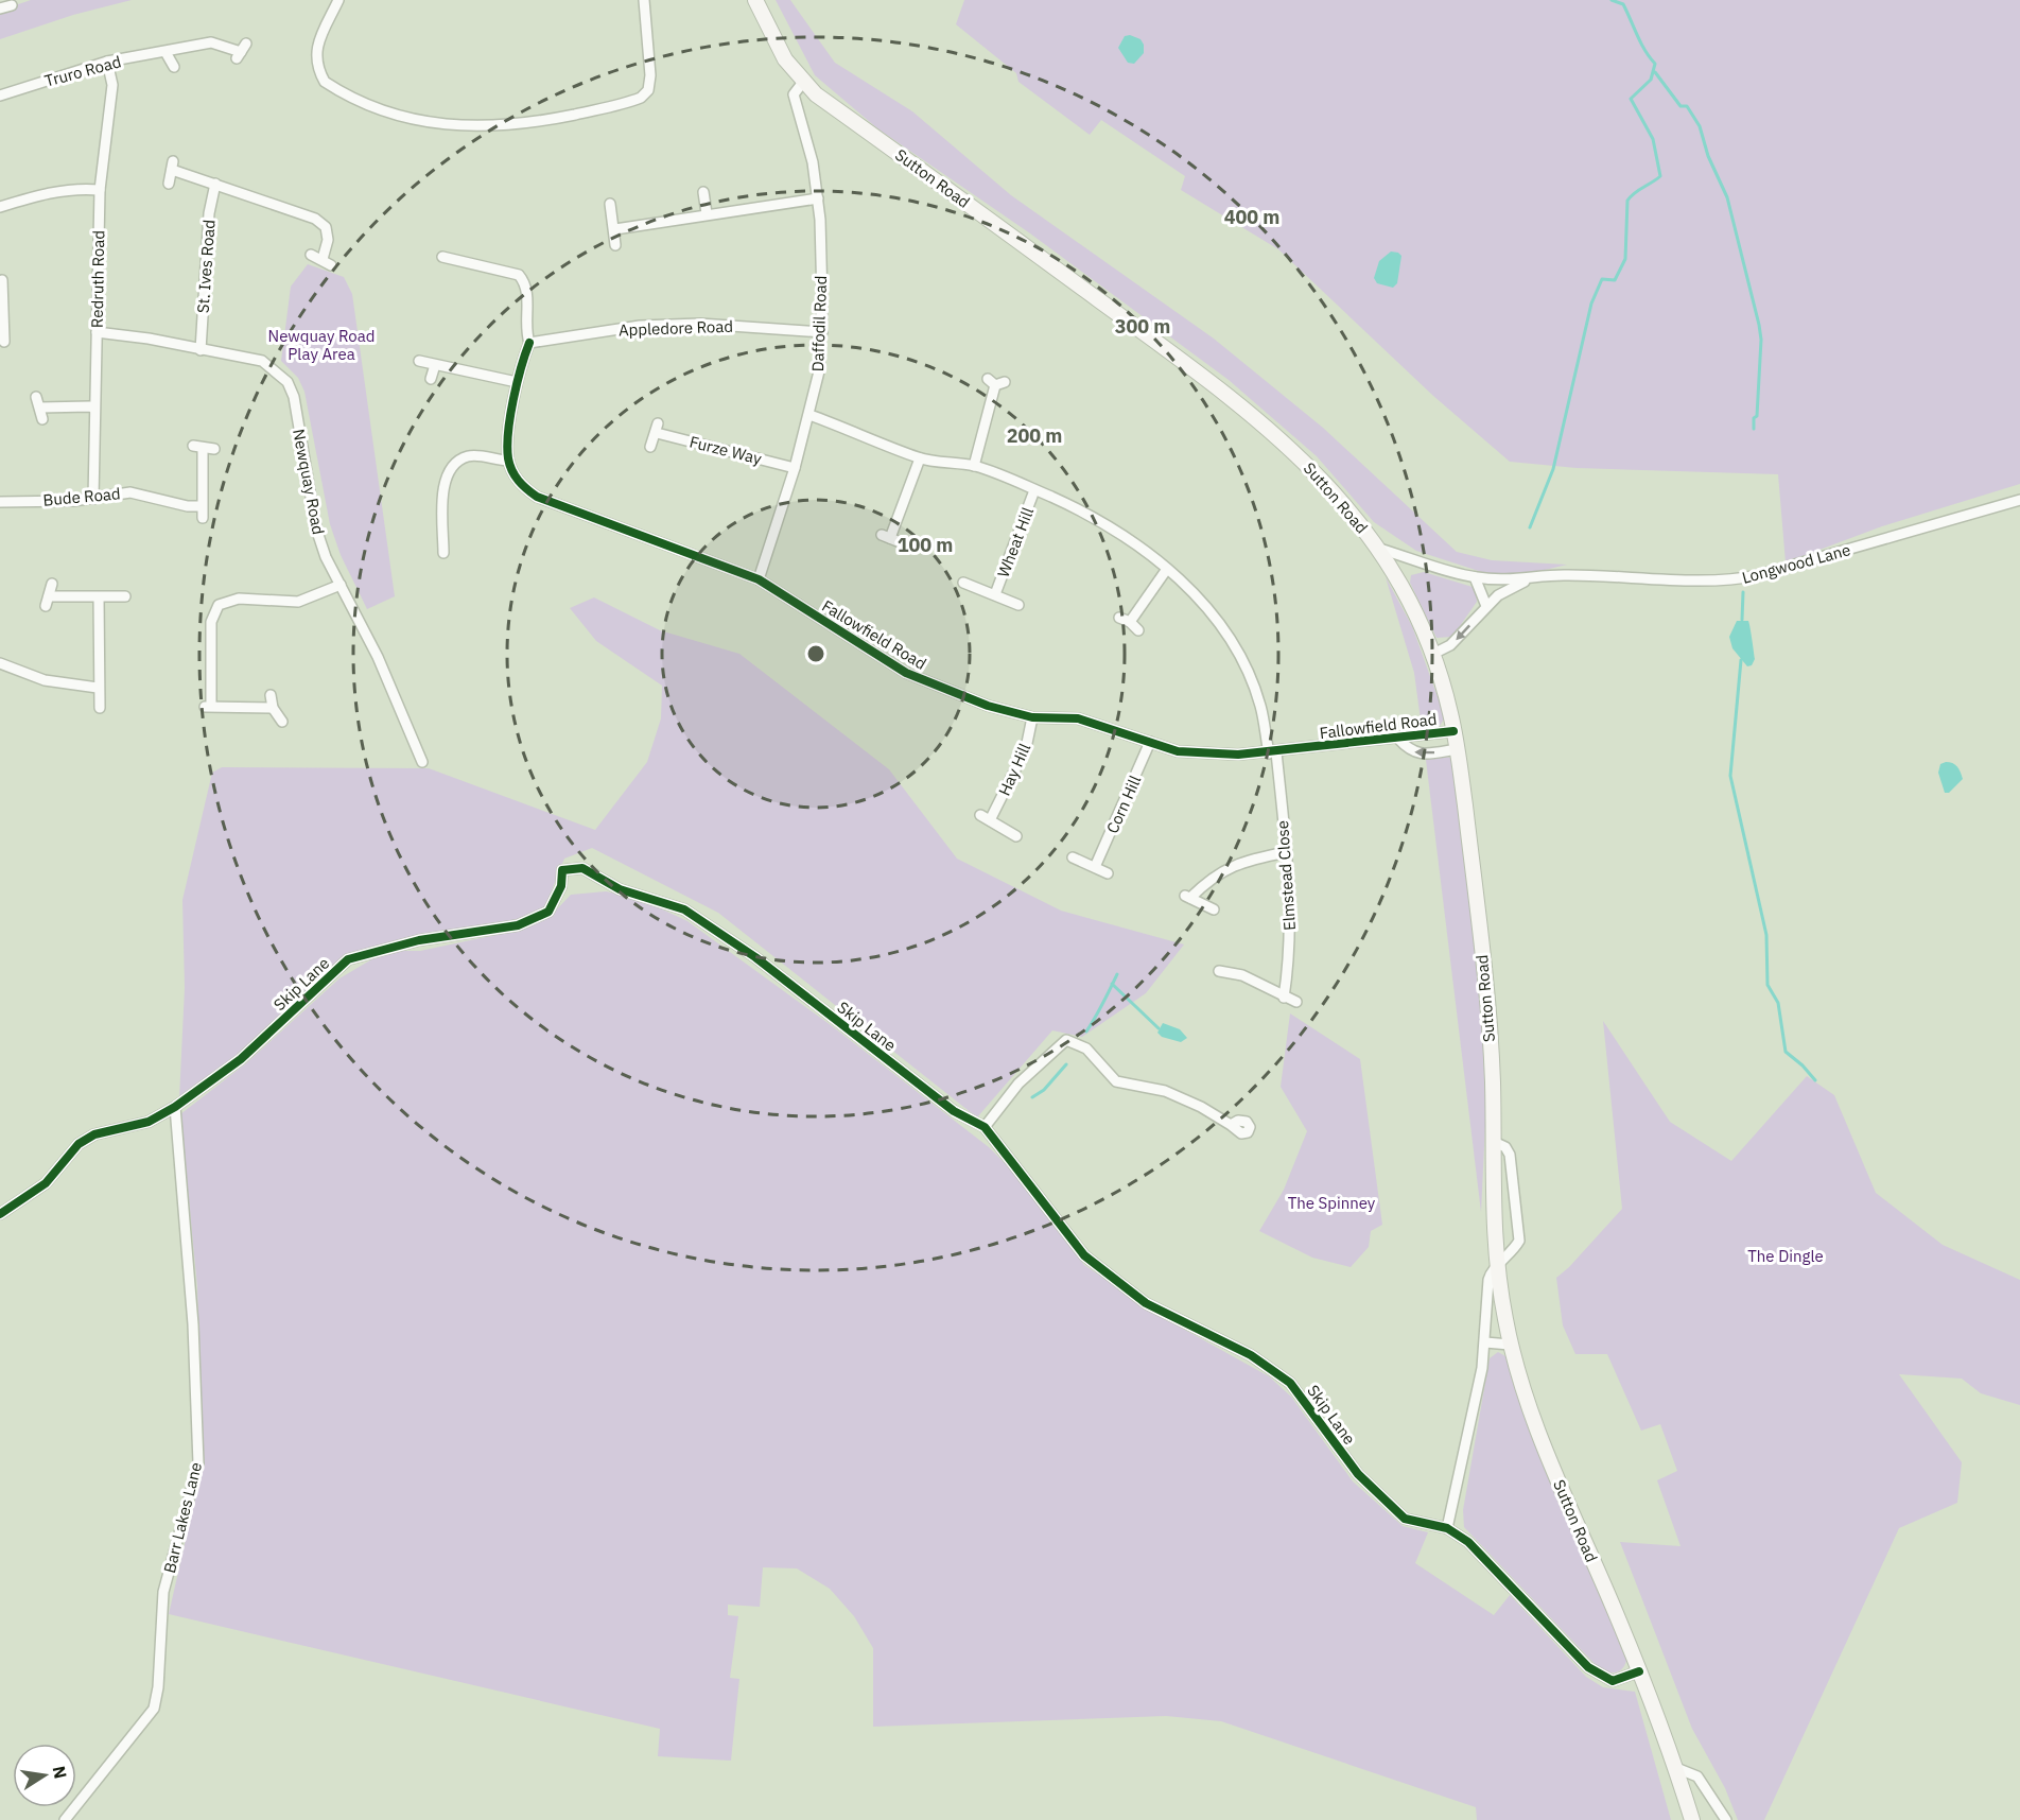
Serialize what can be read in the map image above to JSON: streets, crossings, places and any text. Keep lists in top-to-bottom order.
{
  "streets": {
    "main road": ["Sutton Road"],
    "street": [
      "Truro Road",
      "St. Ives Road",
      "Redruth Road",
      "Daffodil Road",
      "Appledore Road",
      "Furze Way",
      "Newquay Road",
      "Bude Road",
      "Wheat Hill",
      "Longwood Lane",
      "Fallowfield Road",
      "Hay Hill",
      "Corn Hill",
      "Elmstead Close",
      "Skip Lane",
      "Barr Lakes Lane"
    ]
  },
  "crossings": [
    ["Truro Road", "Redruth Road"],
    ["Sutton Road", "Daffodil Road"],
    ["Sutton Road", "Longwood Lane"],
    ["Sutton Road", "Fallowfield Road"],
    ["Sutton Road", "Skip Lane"],
    ["St. Ives Road", "Newquay Road"],
    ["Redruth Road", "Newquay Road"],
    ["Redruth Road", "Bude Road"],
    ["Daffodil Road", "Appledore Road"],
    ["Daffodil Road", "Furze Way"],
    ["Daffodil Road", "Fallowfield Road"],
    ["Daffodil Road", "Elmstead Close"],
    ["Wheat Hill", "Elmstead Close"],
    ["Fallowfield Road", "Hay Hill"],
    ["Fallowfield Road", "Corn Hill"],
    ["Fallowfield Road", "Elmstead Close"],
    ["Skip Lane", "Barr Lakes Lane"]
  ],
  "parks": ["Newquay Road Play Area", "The Spinney", "The Dingle"],
  "north": "right",
  "rings": [
    "400 m",
    "300 m",
    "200 m",
    "100 m"
  ]
}
